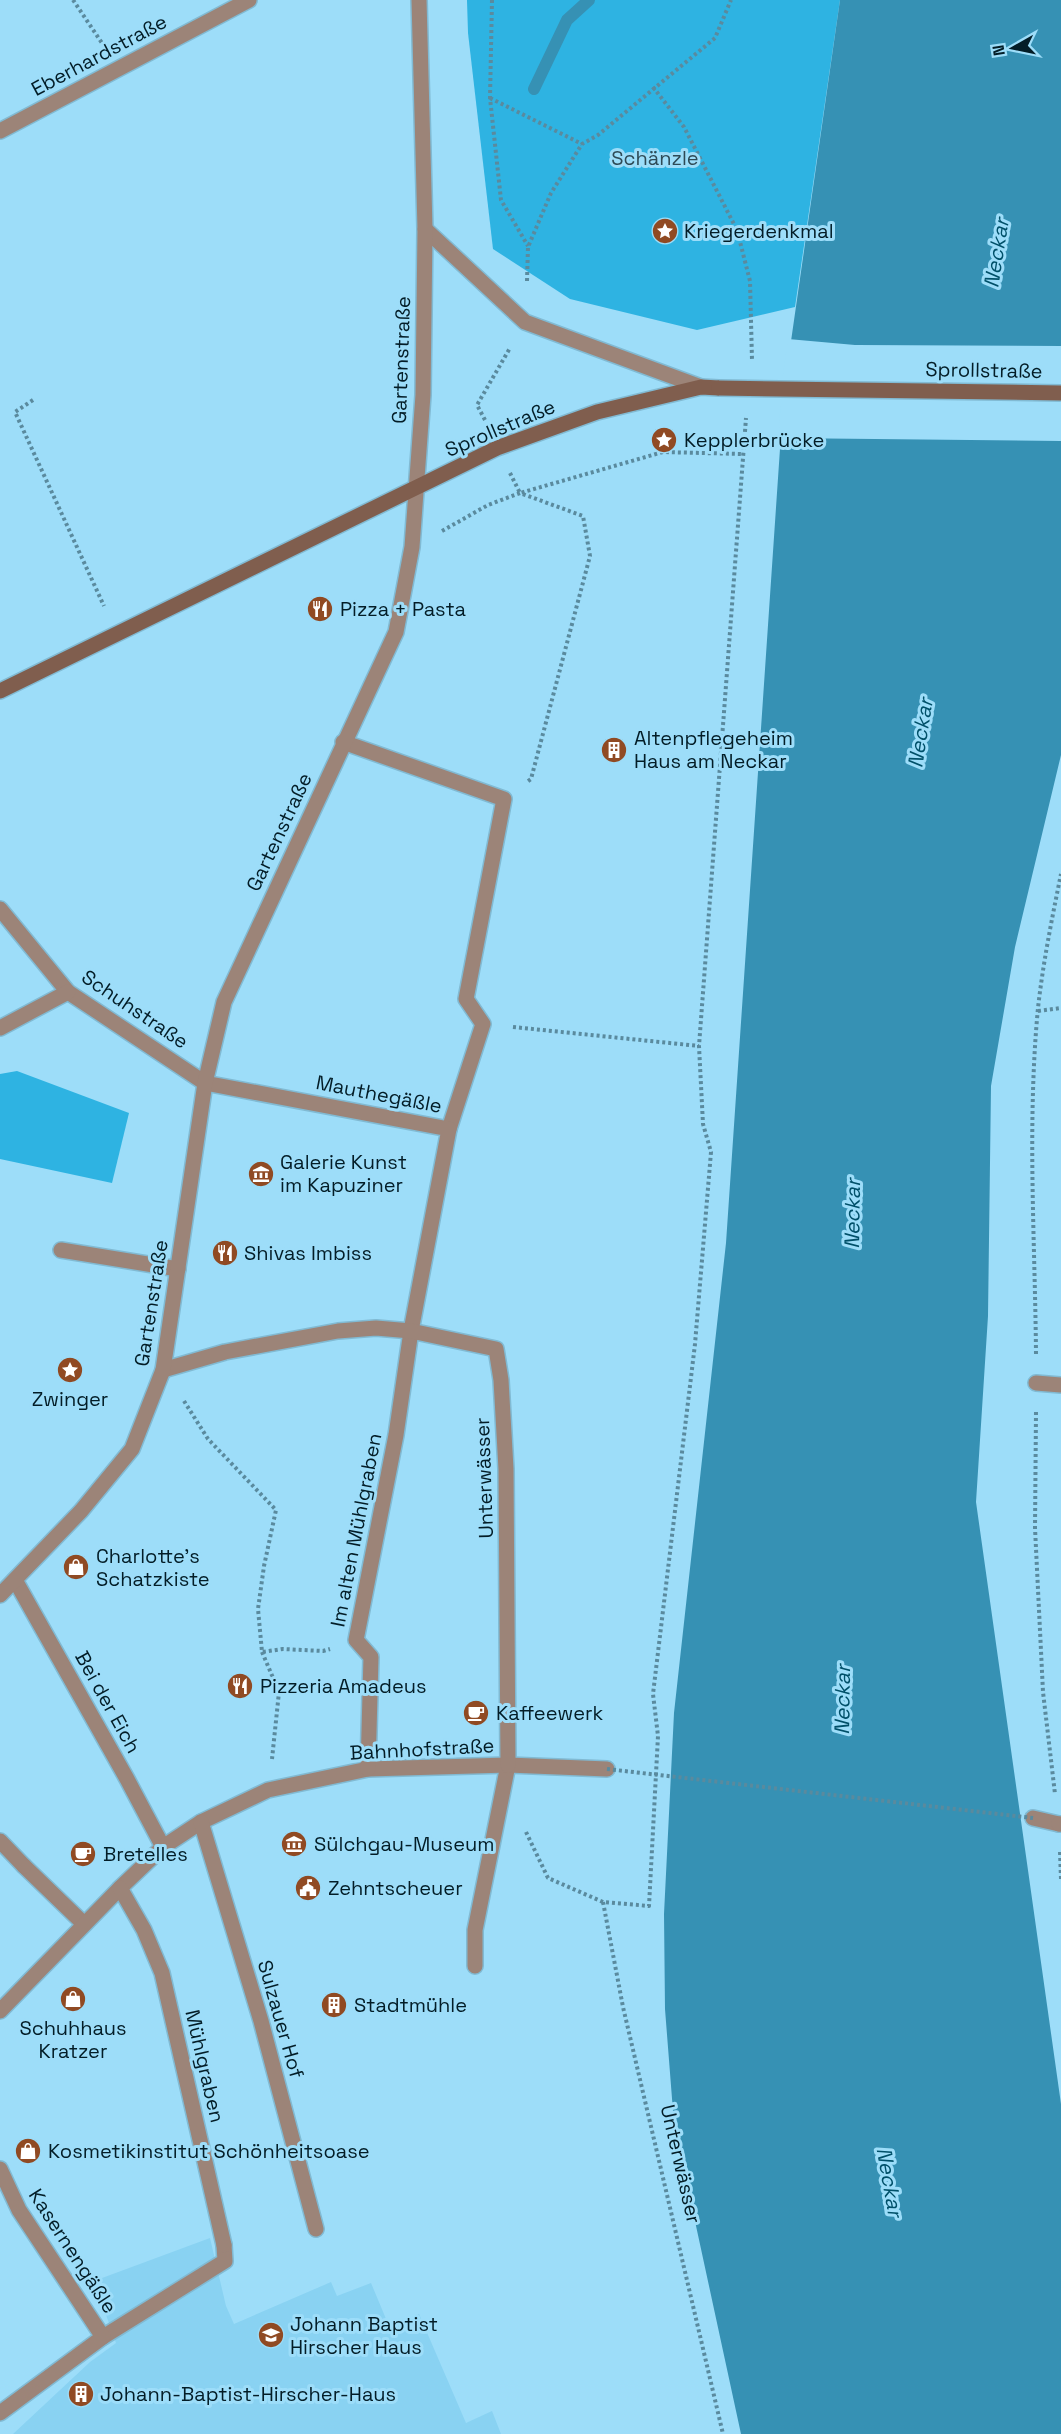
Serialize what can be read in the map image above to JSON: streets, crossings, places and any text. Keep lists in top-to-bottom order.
{
  "streets": {
    "main road": ["Sprollstraße"],
    "street": [
      "Eberhardstraße",
      "Gartenstraße",
      "Schuhstraße",
      "Mauthegäßle",
      "Unterwässer",
      "Im alten Mühlgraben",
      "Bei der Eich",
      "Bahnhofstraße",
      "Sulzauer Hof",
      "Mühlgraben",
      "Kasernengäßle"
    ]
  },
  "crossings": [
    ["Gartenstraße", "Sprollstraße"],
    ["Gartenstraße", "Schuhstraße"],
    ["Gartenstraße", "Mauthegäßle"],
    ["Gartenstraße", "Unterwässer"],
    ["Gartenstraße", "Bei der Eich"],
    ["Schuhstraße", "Mauthegäßle"],
    ["Mauthegäßle", "Unterwässer"],
    ["Mauthegäßle", "Im alten Mühlgraben"],
    ["Unterwässer", "Im alten Mühlgraben"],
    ["Unterwässer", "Bahnhofstraße"],
    ["Im alten Mühlgraben", "Bahnhofstraße"],
    ["Bei der Eich", "Bahnhofstraße"],
    ["Bahnhofstraße", "Sulzauer Hof"],
    ["Bahnhofstraße", "Mühlgraben"],
    ["Mühlgraben", "Kasernengäßle"]
  ],
  "water": ["Neckar"],
  "parks": ["Schänzle"],
  "places": {
    "place": ["Kriegerdenkmal", "Kepplerbrücke", "Zwinger"],
    "restaurant": ["Pizza + Pasta", "Shivas Imbiss", "Pizzeria Amadeus"],
    "building": ["Altenpflegeheim Haus am Neckar", "Stadtmühle", "Johann-Baptist-Hirscher-Haus"],
    "museum": ["Galerie Kunst im Kapuziner", "Sülchgau-Museum"],
    "shop": ["Charlotte's Schatzkiste", "Schuhhaus Kratzer", "Kosmetikinstitut Schönheitsoase"],
    "cafe": ["Kaffeewerk", "Bretelles"],
    "public building": ["Zehntscheuer"],
    "school or university": ["Johann Baptist Hirscher Haus"]
  },
  "north": "left"
}
